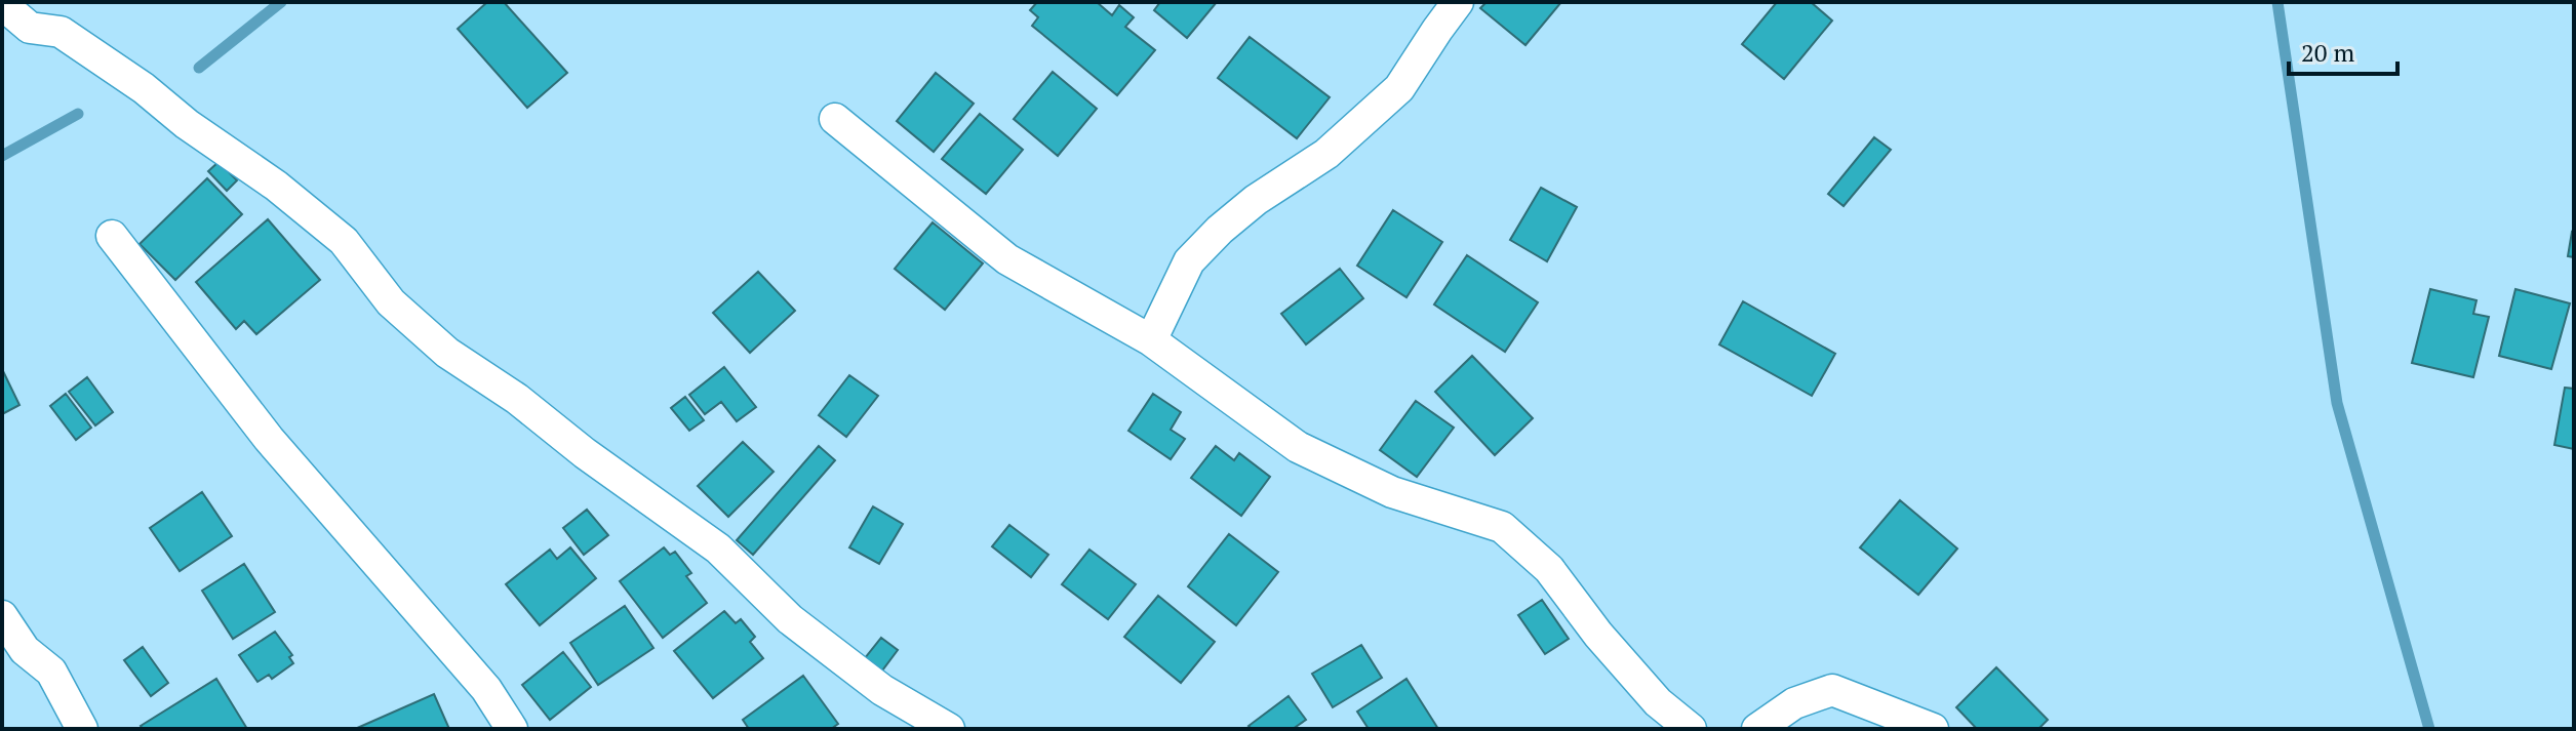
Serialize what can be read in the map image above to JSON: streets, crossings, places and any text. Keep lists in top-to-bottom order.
{
  "scale_bar": "20 m"
}
